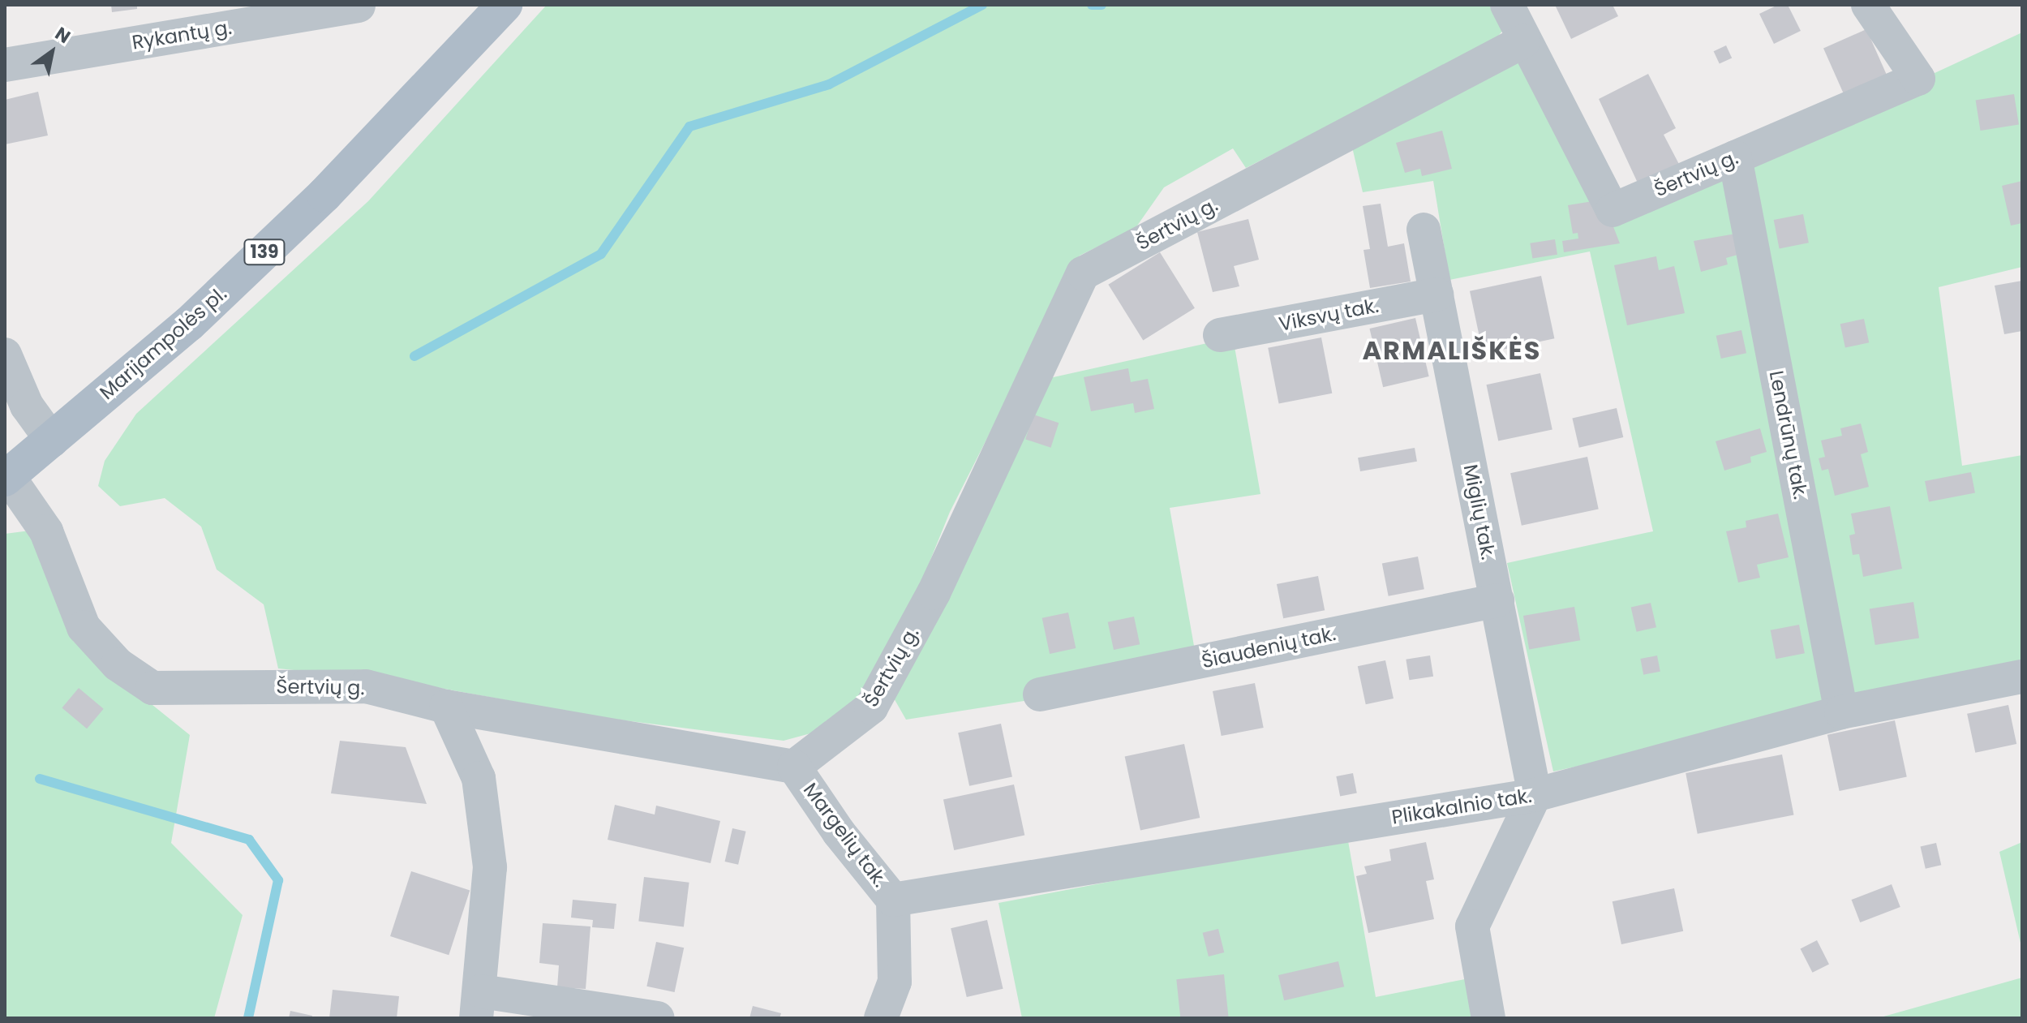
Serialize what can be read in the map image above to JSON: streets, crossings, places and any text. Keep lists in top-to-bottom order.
{
  "streets": {
    "main road": ["139", "Marijampolės pl."],
    "street": [
      "Rykantų g.",
      "Šertvių g.",
      "Viksvų tak.",
      "Lendrūnų tak.",
      "Miglių tak.",
      "Šiaudenių tak.",
      "Plikakalnio tak.",
      "Margelių tak."
    ]
  },
  "crossings": [
    ["Šertvių g.", "Marijampolės pl."],
    ["Šertvių g.", "Lendrūnų tak."],
    ["Šertvių g.", "Margelių tak."],
    ["Viksvų tak.", "Miglių tak."],
    ["Lendrūnų tak.", "Plikakalnio tak."],
    ["Miglių tak.", "Šiaudenių tak."],
    ["Miglių tak.", "Plikakalnio tak."],
    ["Plikakalnio tak.", "Margelių tak."]
  ],
  "districts": ["ARMALIŠKĖS"],
  "north": "top right"
}
